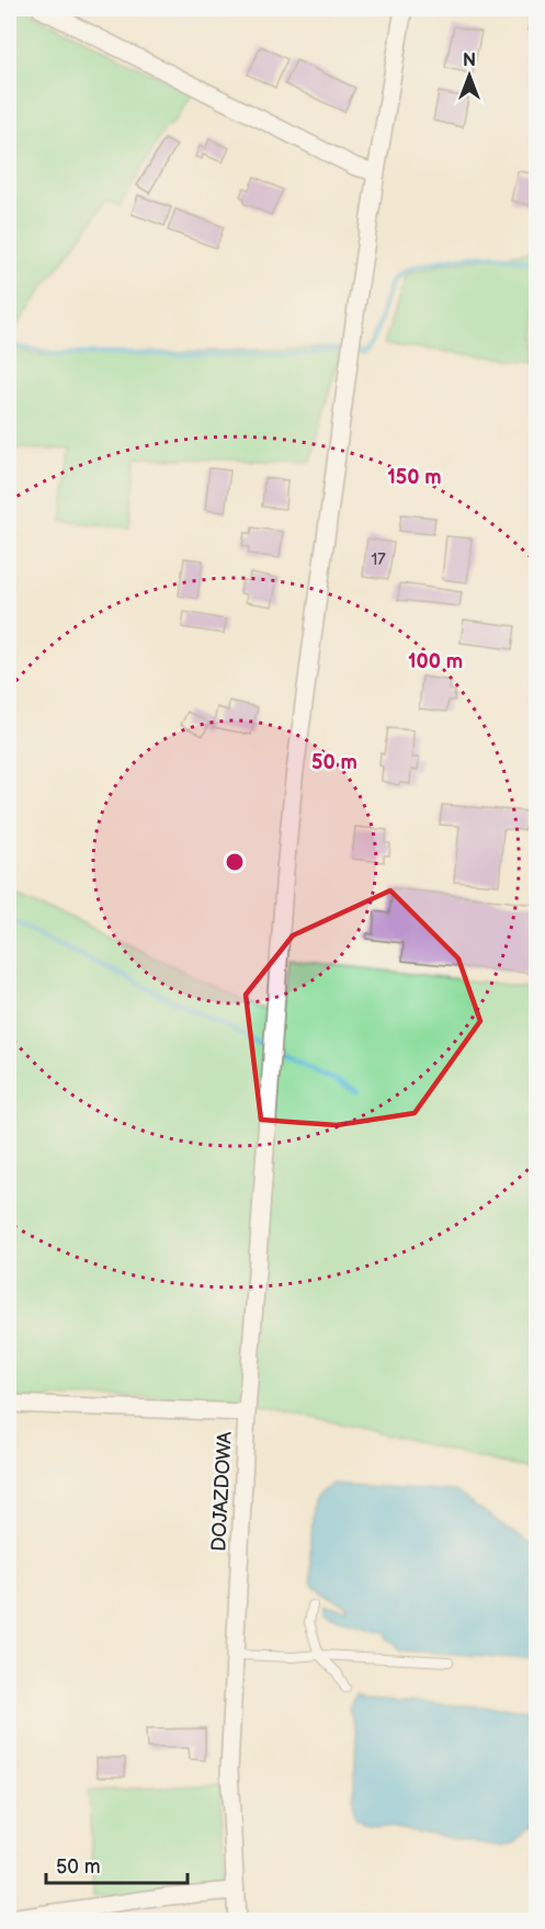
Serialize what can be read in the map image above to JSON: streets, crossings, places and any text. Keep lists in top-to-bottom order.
{
  "streets": {
    "street": ["DOJAZDOWA"]
  },
  "house_numbers": ["17"],
  "scale_bar": "50 m",
  "north": "top",
  "rings": ["150 m", "100 m", "50 m"]
}
